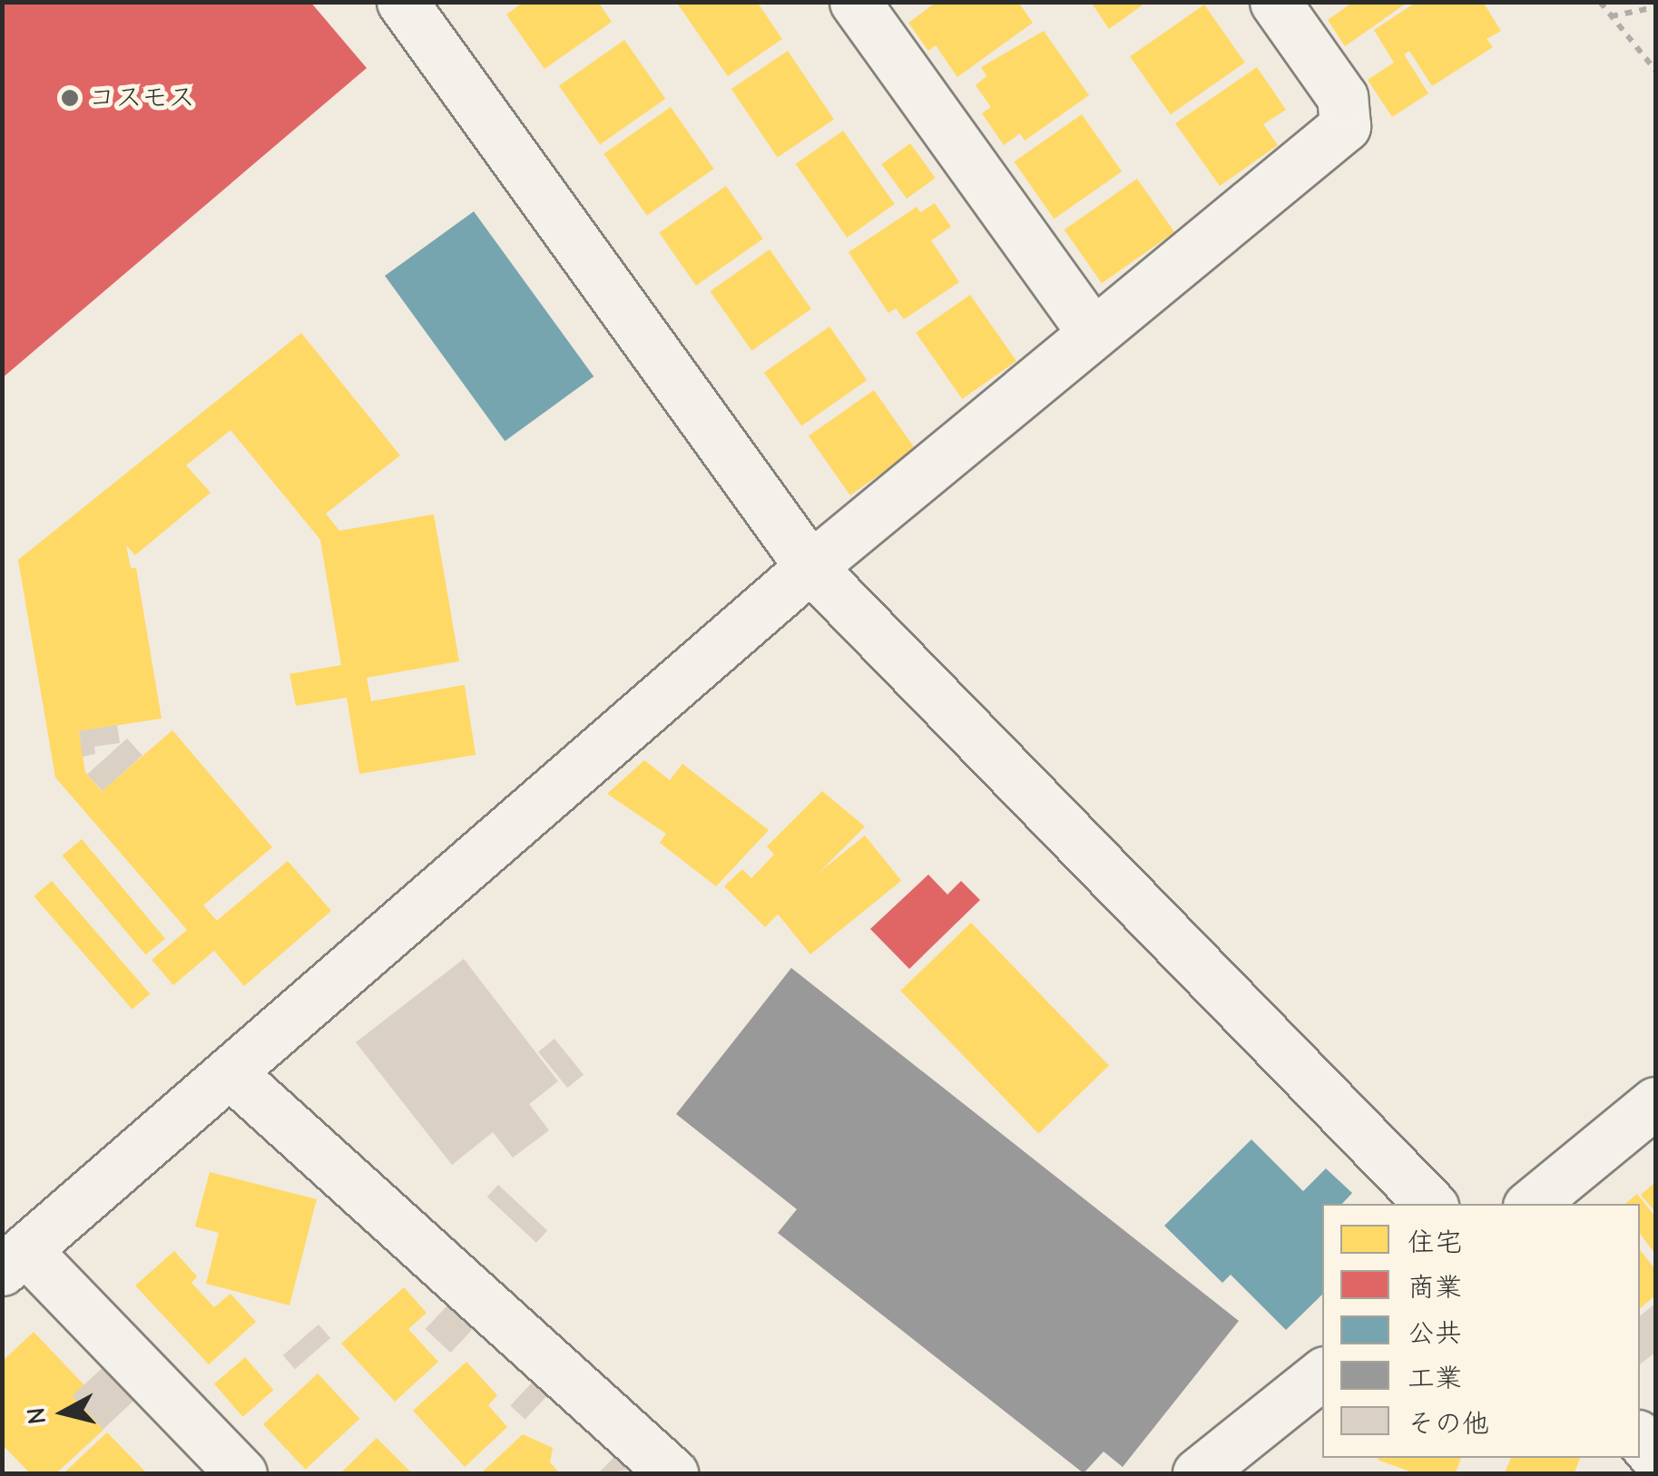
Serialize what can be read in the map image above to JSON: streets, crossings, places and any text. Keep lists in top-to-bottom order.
{
  "places": ["コスモス"],
  "legend": [
    "住宅",
    "商業",
    "公共",
    "工業",
    "その他"
  ],
  "north": "left"
}
